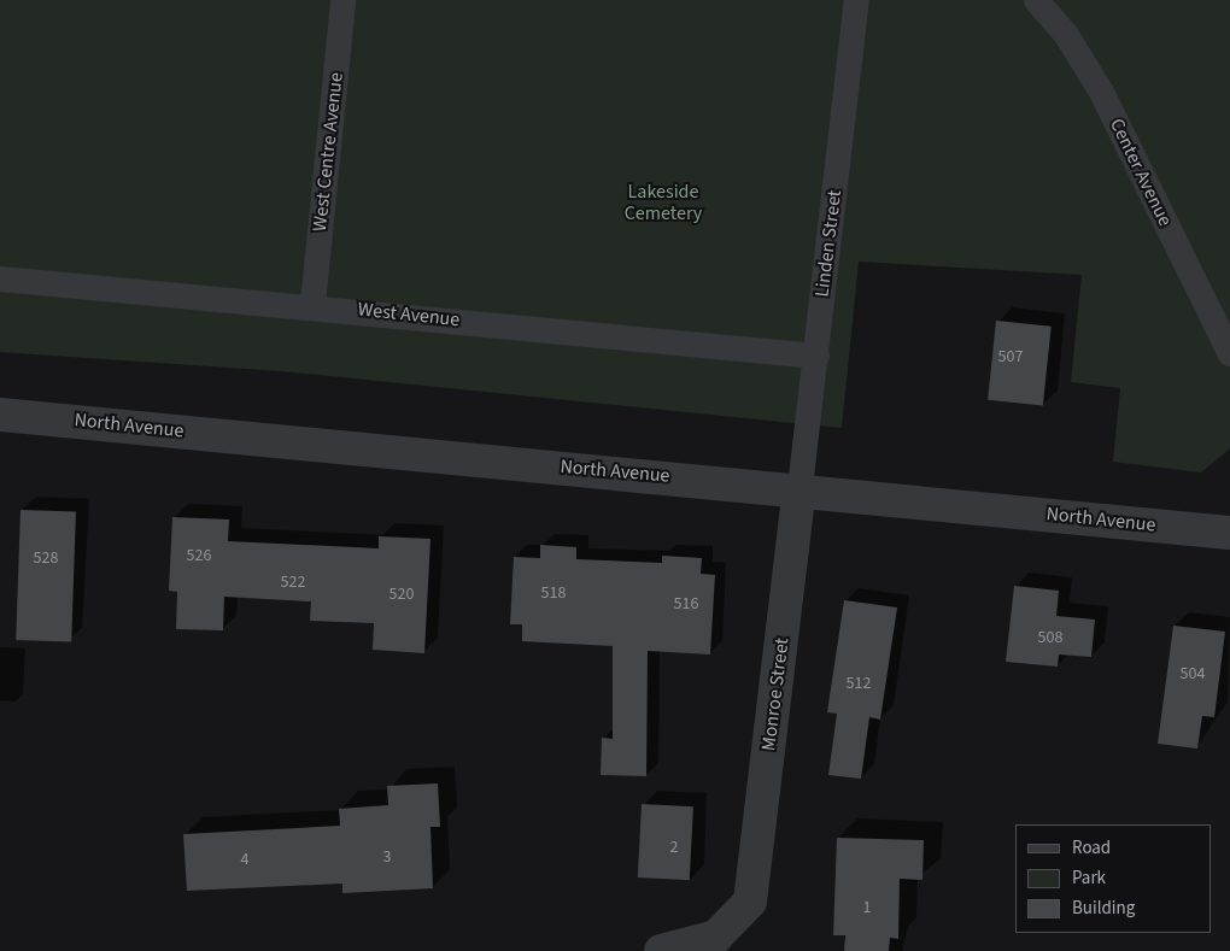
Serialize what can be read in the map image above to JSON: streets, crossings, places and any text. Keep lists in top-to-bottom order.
{
  "streets": {
    "street": ["North Avenue", "Monroe Street"],
    "lane": [
      "West Centre Avenue",
      "Center Avenue",
      "Linden Street",
      "West Avenue"
    ]
  },
  "crossings": [
    ["West Centre Avenue", "West Avenue"],
    ["Linden Street", "West Avenue"],
    ["Linden Street", "North Avenue"],
    ["Linden Street", "Monroe Street"],
    ["North Avenue", "Monroe Street"]
  ],
  "parks": ["Lakeside Cemetery"],
  "house_numbers": [
    "507",
    "526",
    "528",
    "522",
    "518",
    "520",
    "516",
    "508",
    "504",
    "512",
    "2",
    "3",
    "4",
    "1"
  ],
  "legend": ["Road", "Park", "Building"]
}
